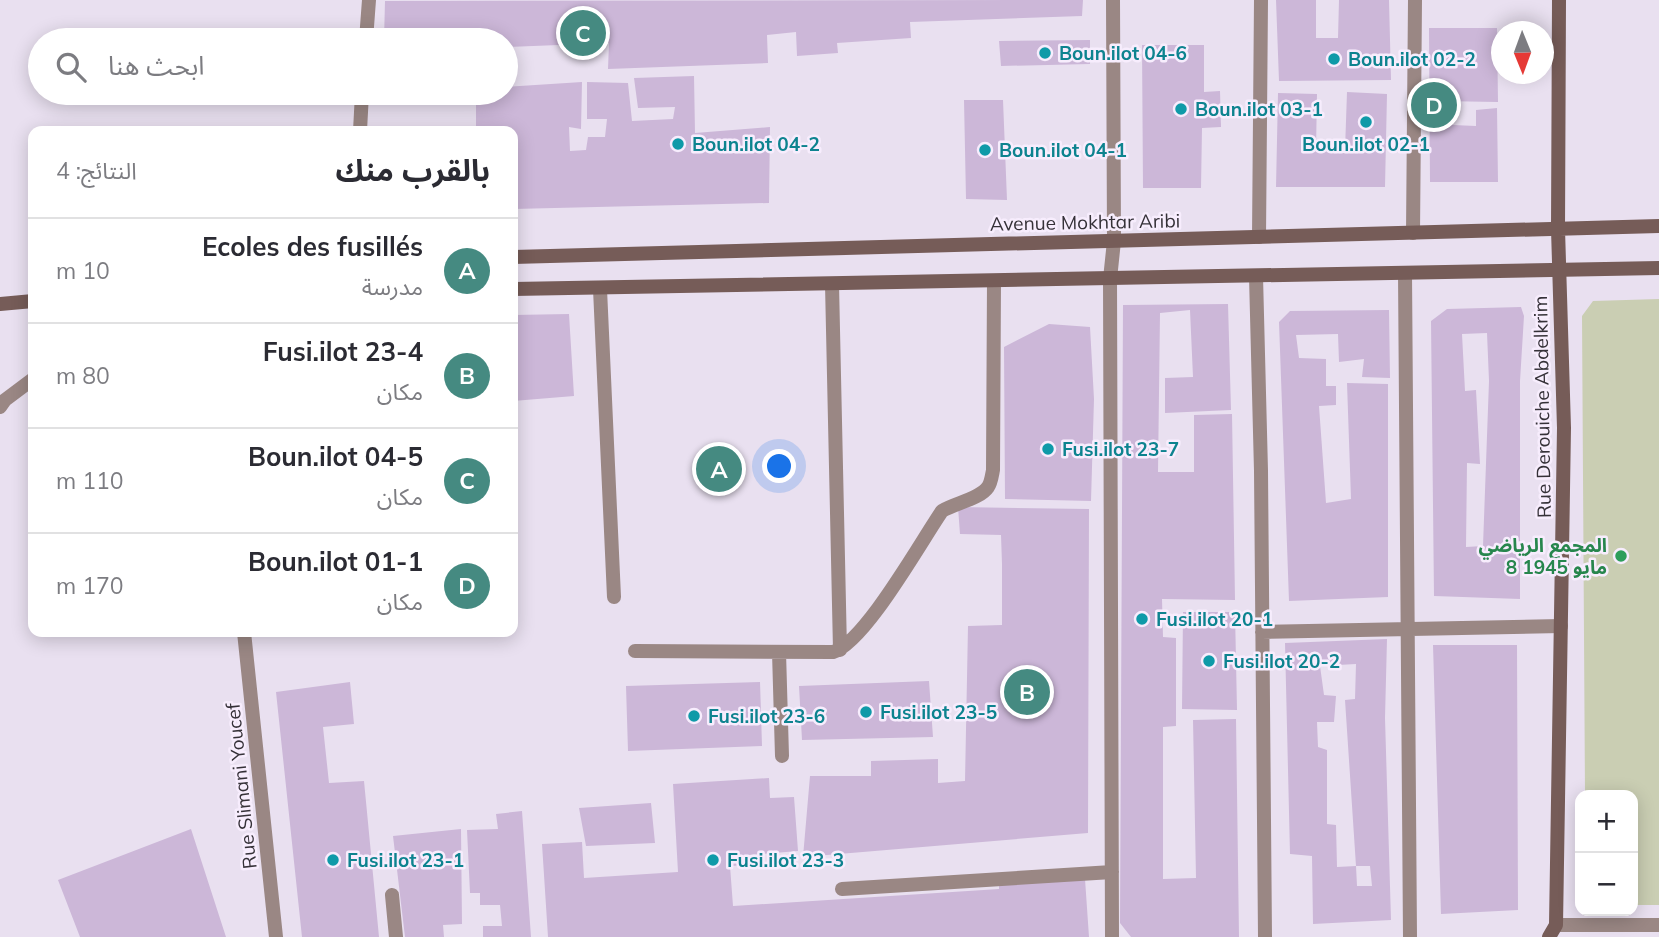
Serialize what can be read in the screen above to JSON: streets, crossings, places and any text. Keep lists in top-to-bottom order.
{
  "streets": {
    "main road": ["Avenue Mokhtar Aribi", "Rue Derouiche Abdelkrim"],
    "street": ["Rue Slimani Youcef"]
  },
  "crossings": [
    ["Avenue Mokhtar Aribi", "Rue Derouiche Abdelkrim"]
  ],
  "places": [
    "Boun.ilot 04-6",
    "Boun.ilot 02-2",
    "Boun.ilot 03-1",
    "Boun.ilot 02-1",
    "Boun.ilot 04-2",
    "Boun.ilot 04-1",
    "Fusi.ilot 23-7",
    "المجمع الرياضي 8 مايو 1945",
    "Fusi.ilot 20-1",
    "Fusi.ilot 20-2",
    "Fusi.ilot 23-5",
    "Fusi.ilot 23-6",
    "Fusi.ilot 23-1",
    "Fusi.ilot 23-3"
  ],
  "north": "bottom",
  "page": {
    "pins": [
      "C",
      "D",
      "A",
      "B"
    ],
    "search": "ابحث هنا",
    "heading": ["بالقرب منك", "النتائج: 4"],
    "list": [
      {
        "mark": "A",
        "name": "Ecoles des fusillés",
        "note": "مدرسة",
        "value": "10 m"
      },
      {
        "mark": "B",
        "name": "Fusi.ilot 23-4",
        "note": "مكان",
        "value": "80 m"
      },
      {
        "mark": "C",
        "name": "Boun.ilot 04-5",
        "note": "مكان",
        "value": "110 m"
      },
      {
        "mark": "D",
        "name": "Boun.ilot 01-1",
        "note": "مكان",
        "value": "170 m"
      }
    ],
    "map_buttons": ["+", "−"]
  }
}
